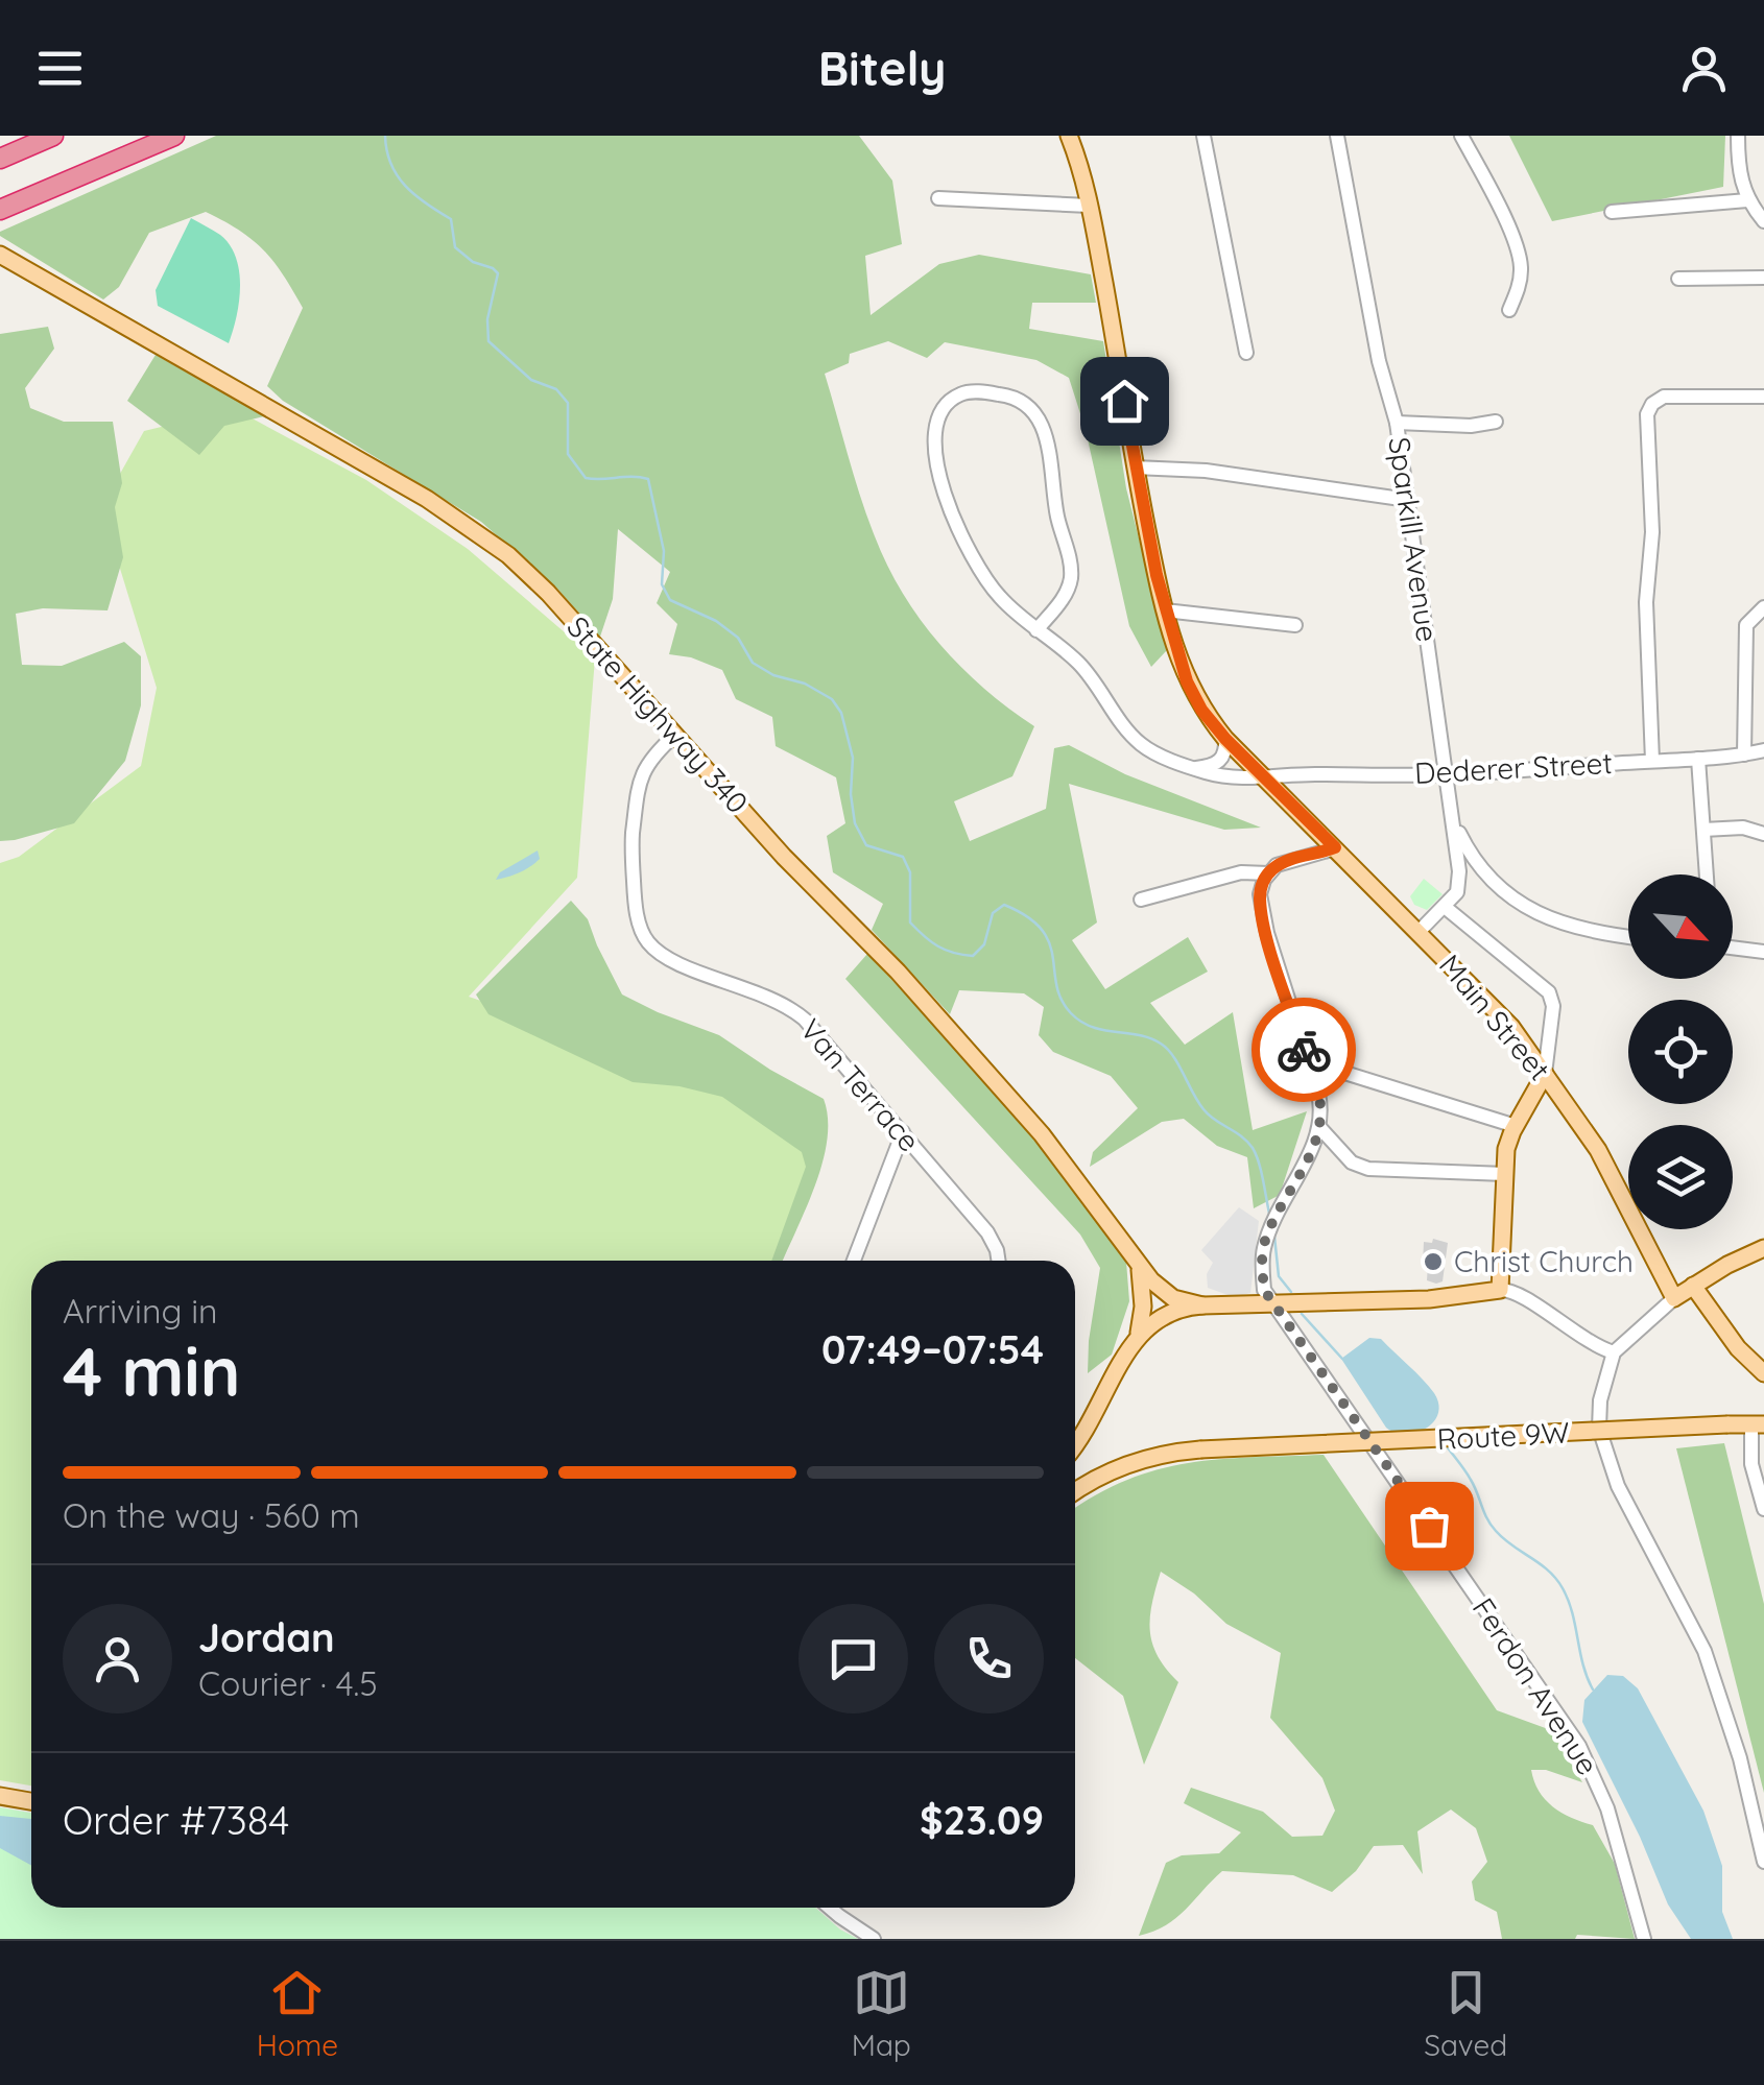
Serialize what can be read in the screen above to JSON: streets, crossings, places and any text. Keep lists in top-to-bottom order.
{
  "streets": {
    "main road": ["State Highway 340", "Main Street", "Route 9W"],
    "street": [
      "Sparkill Avenue",
      "Dederer Street",
      "Van Terrace",
      "Ferdon Avenue"
    ]
  },
  "crossings": [
    ["Sparkill Avenue", "Dederer Street"],
    ["State Highway 340", "Van Terrace"],
    ["Dederer Street", "Main Street"]
  ],
  "places": ["Christ Church"],
  "north": "bottom right",
  "page": {
    "header": "Bitely",
    "heading": ["4 min", "Arriving in", "07:49–07:54"],
    "panel": [
      "Jordan",
      "Courier · 4.5",
      "Order #7384",
      "$23.09"
    ],
    "bar": "On the way · 560 m",
    "tabs": ["Home", "Map", "Saved"]
  }
}
